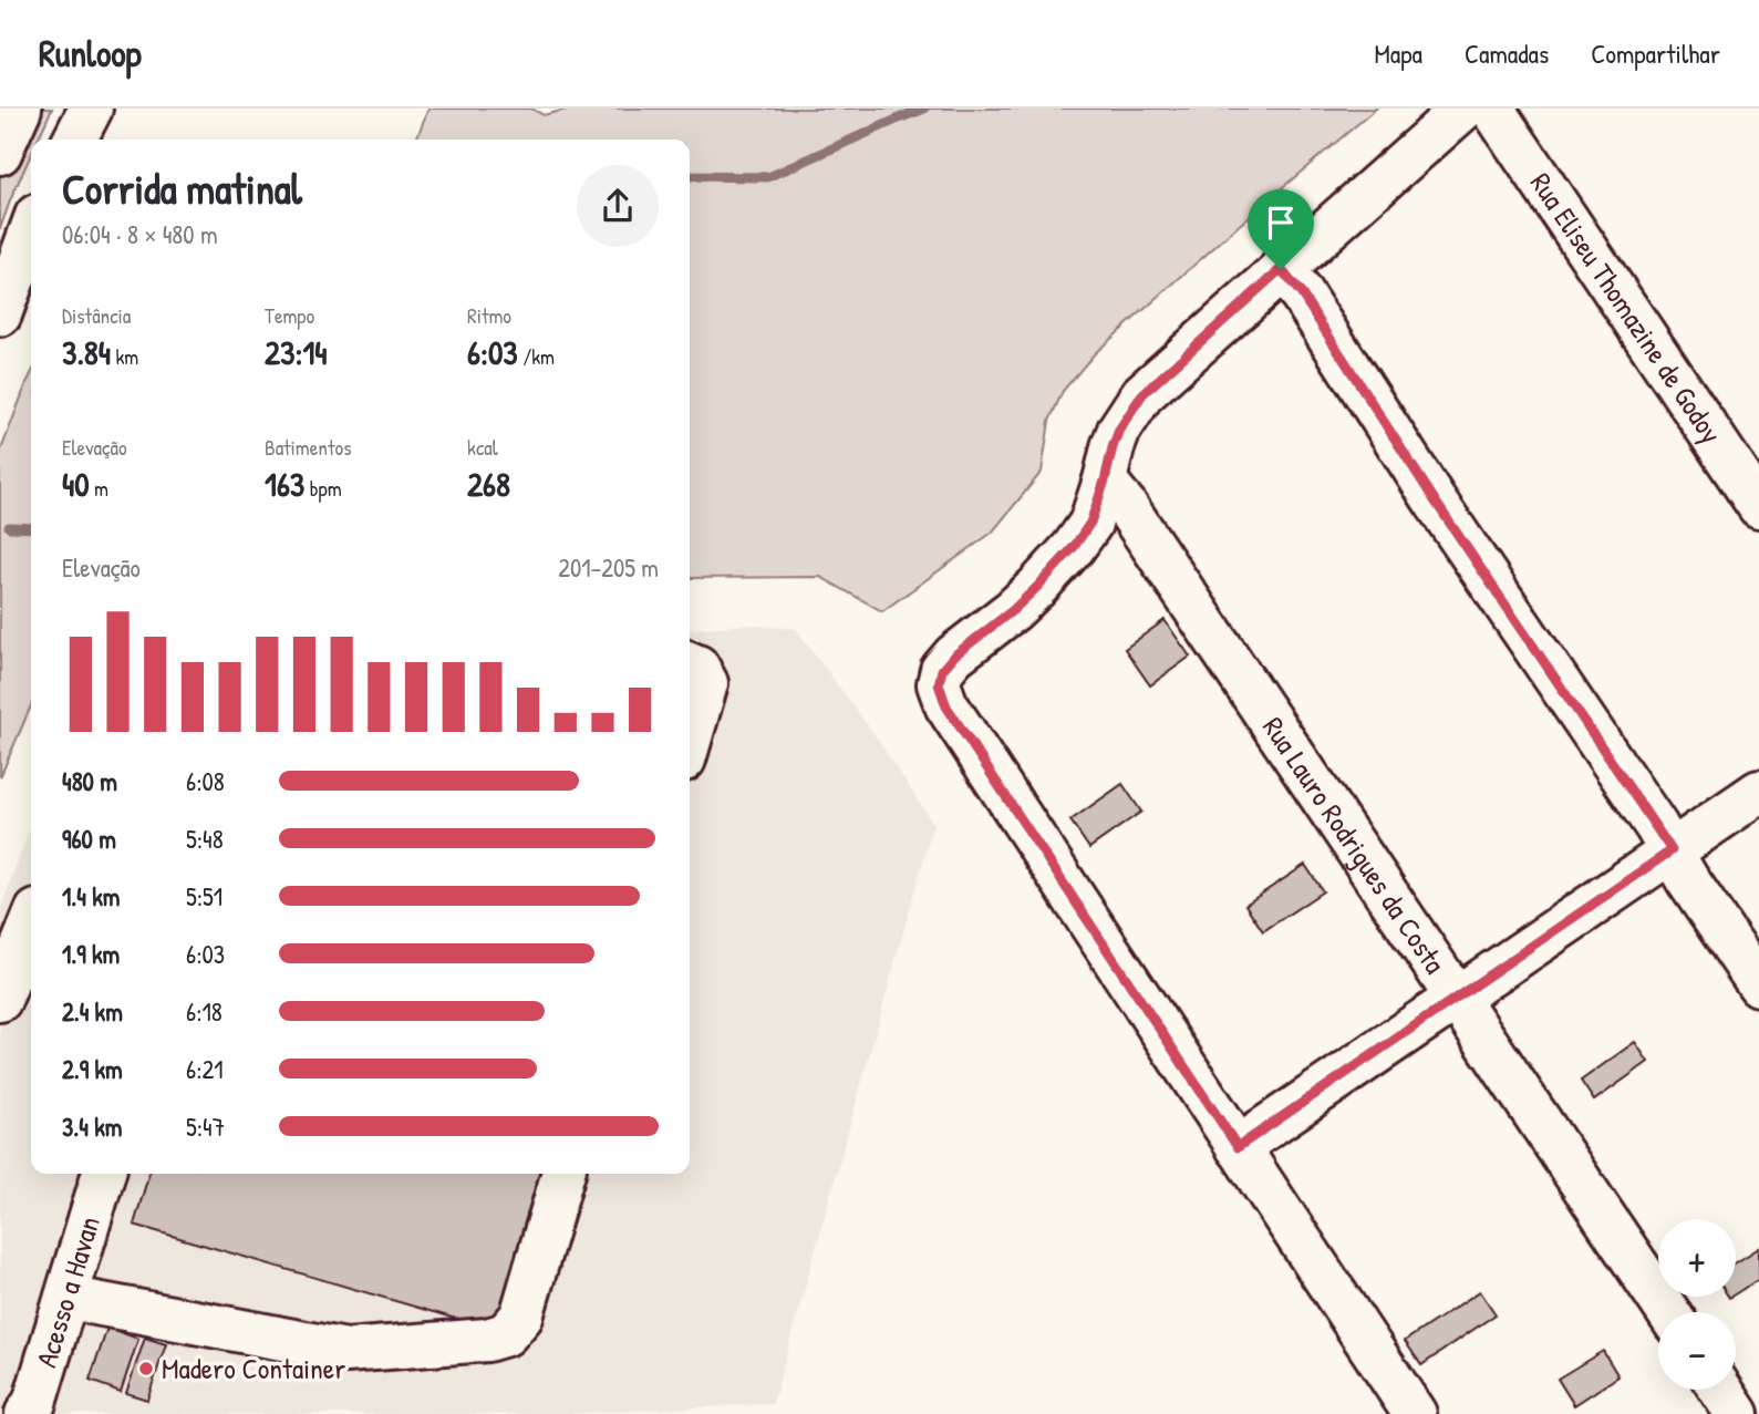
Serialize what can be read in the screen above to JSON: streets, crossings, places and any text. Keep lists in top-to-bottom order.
{
  "streets": {
    "main road": ["Rua Eliseu Thomazine de Godoy", "Rua Lauro Rodrigues da Costa", "Acesso a Havan"]
  },
  "places": ["Madero Container"],
  "page": {
    "header": "Runloop",
    "nav": ["Mapa", "Camadas", "Compartilhar"],
    "heading": ["Corrida matinal", "06:04 · 8 × 480 m"],
    "stats": [
      ["Distância", "3.84 km"],
      ["Tempo", "23:14"],
      ["Ritmo", "6:03 /km"],
      ["Elevação", "40 m"],
      ["Batimentos", "163 bpm"],
      ["kcal", "268"]
    ],
    "chart": ["Elevação", "201–205 m"],
    "list": [
      {
        "name": "480 m",
        "note": "6:08"
      },
      {
        "name": "960 m",
        "note": "5:48"
      },
      {
        "name": "1.4 km",
        "note": "5:51"
      },
      {
        "name": "1.9 km",
        "note": "6:03"
      },
      {
        "name": "2.4 km",
        "note": "6:18"
      },
      {
        "name": "2.9 km",
        "note": "6:21"
      },
      {
        "name": "3.4 km",
        "note": "5:47"
      }
    ],
    "map_buttons": ["+", "−"]
  }
}
